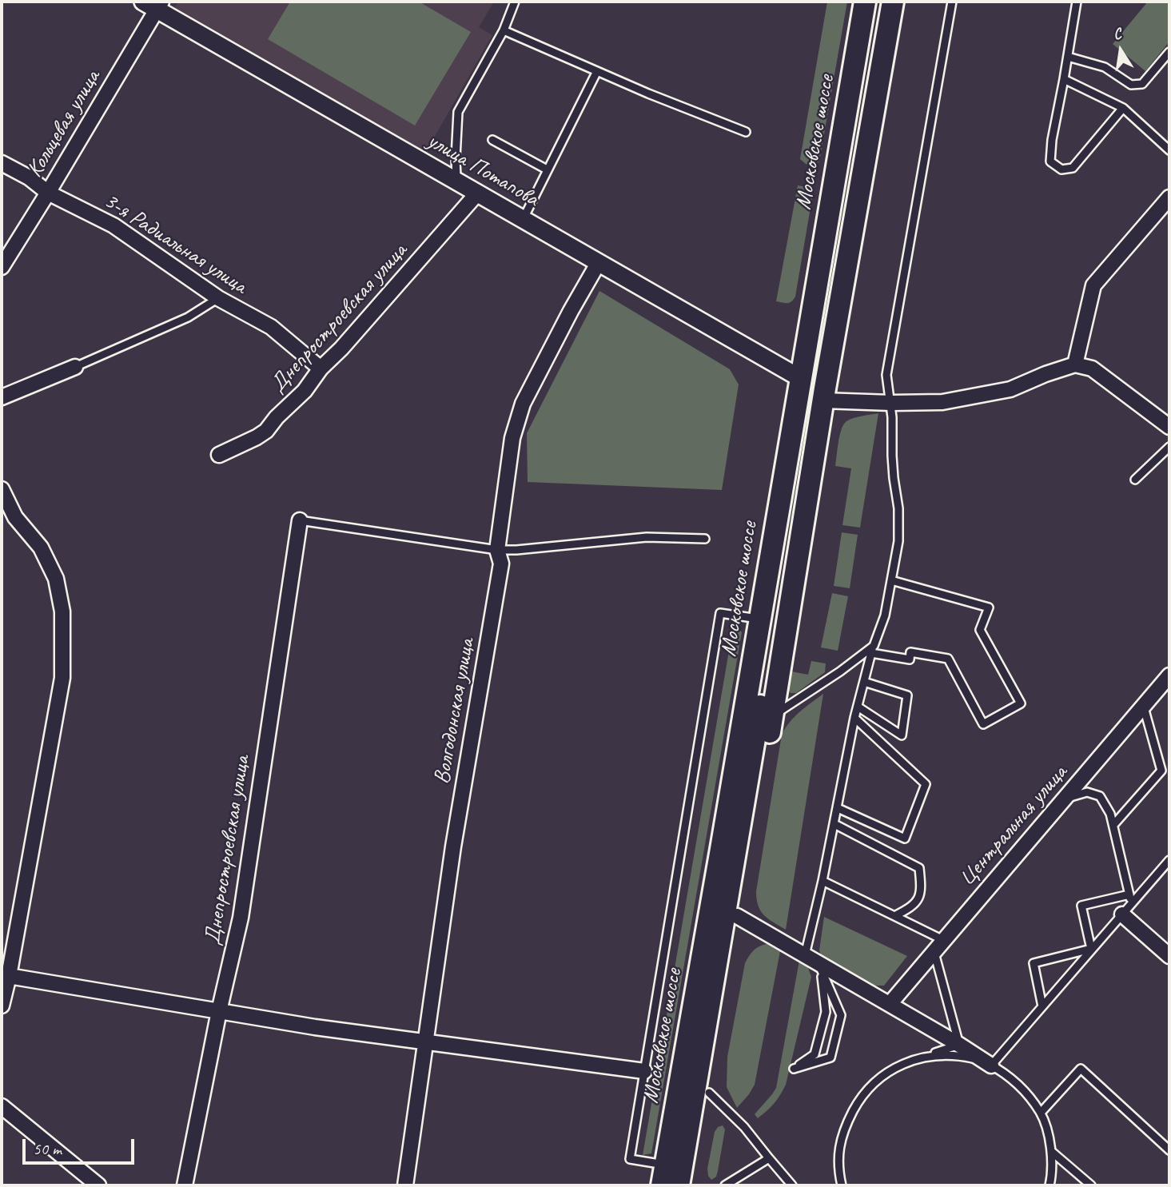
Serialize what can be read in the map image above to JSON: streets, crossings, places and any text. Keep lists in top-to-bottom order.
{
  "streets": {
    "main road": ["Московское шоссе"],
    "street": [
      "Кольцевая улица",
      "улица Потапова",
      "3-я Радиальная улица",
      "Днепростроевская улица",
      "Волгодонская улица",
      "Центральная улица"
    ]
  },
  "crossings": [
    ["Кольцевая улица", "улица Потапова"],
    ["Кольцевая улица", "3-я Радиальная улица"],
    ["Московское шоссе", "улица Потапова"],
    ["улица Потапова", "Днепростроевская улица"],
    ["улица Потапова", "Волгодонская улица"],
    ["3-я Радиальная улица", "Днепростроевская улица"]
  ],
  "scale_bar": "50 m",
  "north": "top"
}
